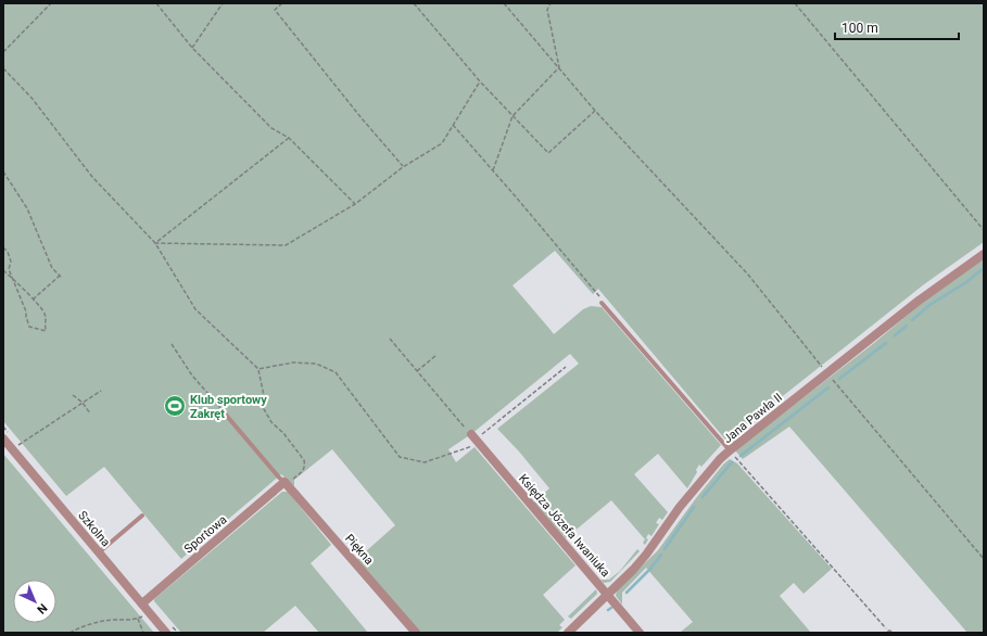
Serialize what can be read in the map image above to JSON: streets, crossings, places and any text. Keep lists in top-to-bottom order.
{
  "streets": {
    "street": [
      "Jana Pawła II",
      "Księdza Józefa Iwaniuka",
      "Szkolna",
      "Sportowa",
      "Piękna"
    ]
  },
  "crossings": [
    ["Jana Pawła II", "Księdza Józefa Iwaniuka"],
    ["Szkolna", "Sportowa"],
    ["Sportowa", "Piękna"]
  ],
  "places": {
    "sports": ["Klub sportowy Zakręt"]
  },
  "scale_bar": "100 m",
  "north": "bottom right"
}
